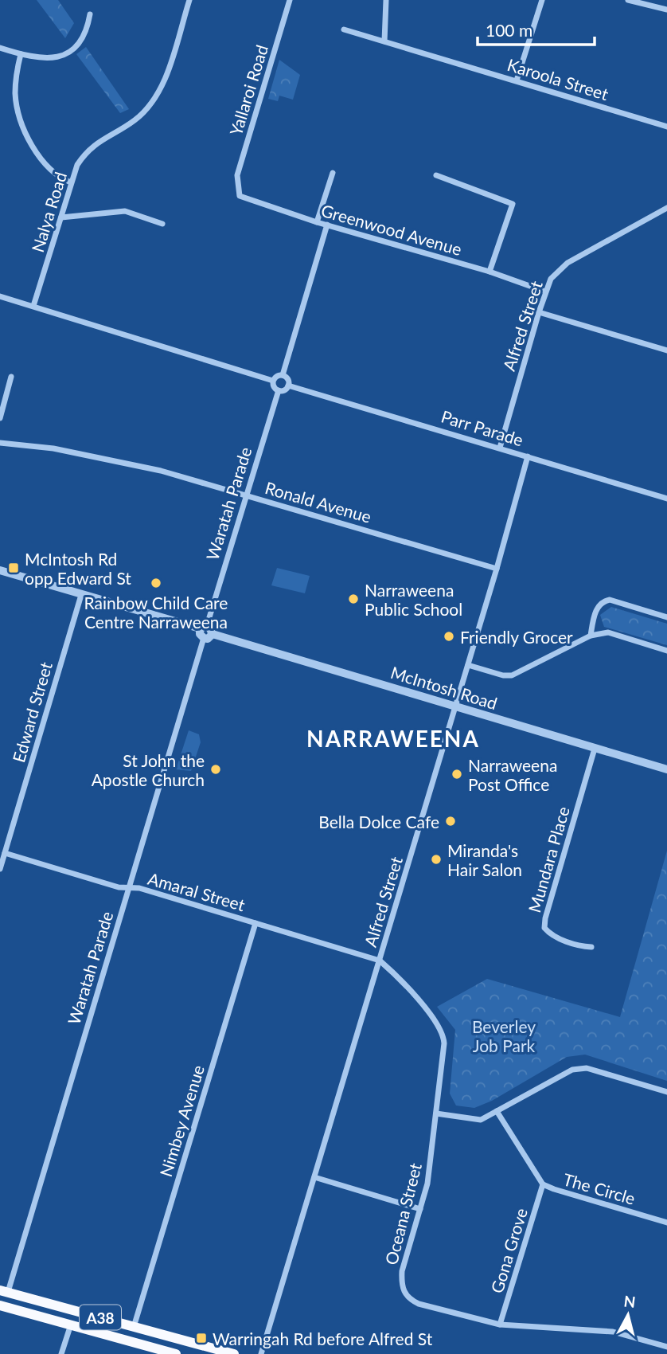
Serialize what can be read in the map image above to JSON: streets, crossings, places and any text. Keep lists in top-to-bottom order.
{
  "streets": {
    "highway": ["Waratah Parade", "A38"],
    "street": [
      "Karoola Street",
      "Yallaroi Road",
      "Nalya Road",
      "Greenwood Avenue",
      "Alfred Street",
      "Parr Parade",
      "Ronald Avenue",
      "McIntosh Road",
      "Edward Street",
      "Mundara Place",
      "Amaral Street",
      "Nimbey Avenue",
      "The Circle",
      "Oceana Street",
      "Gona Grove"
    ]
  },
  "crossings": [
    ["Yallaroi Road", "Greenwood Avenue"],
    ["Greenwood Avenue", "Alfred Street"],
    ["Alfred Street", "Parr Parade"],
    ["Alfred Street", "Ronald Avenue"],
    ["Alfred Street", "McIntosh Road"],
    ["Alfred Street", "Amaral Street"],
    ["Alfred Street", "Oceana Street"],
    ["Parr Parade", "Waratah Parade"],
    ["Ronald Avenue", "Waratah Parade"],
    ["Waratah Parade", "McIntosh Road"],
    ["Waratah Parade", "Amaral Street"],
    ["Waratah Parade", "A38"],
    ["McIntosh Road", "Mundara Place"],
    ["Edward Street", "Amaral Street"],
    ["Amaral Street", "Nimbey Avenue"],
    ["Amaral Street", "Oceana Street"],
    ["Nimbey Avenue", "A38"],
    ["The Circle", "Gona Grove"],
    ["Oceana Street", "Gona Grove"]
  ],
  "districts": ["NARRAWEENA"],
  "parks": ["Beverley Job Park"],
  "places": {
    "transit": ["McIntosh Rd opp Edward St", "Warringah Rd before Alfred St"],
    "other": [
      "Rainbow Child Care Centre Narraweena",
      "Narraweena Public School",
      "Friendly Grocer",
      "St John the Apostle Church",
      "Narraweena Post Office",
      "Bella Dolce Cafe",
      "Miranda's Hair Salon"
    ]
  },
  "scale_bar": "100 m",
  "north": "top"
}
